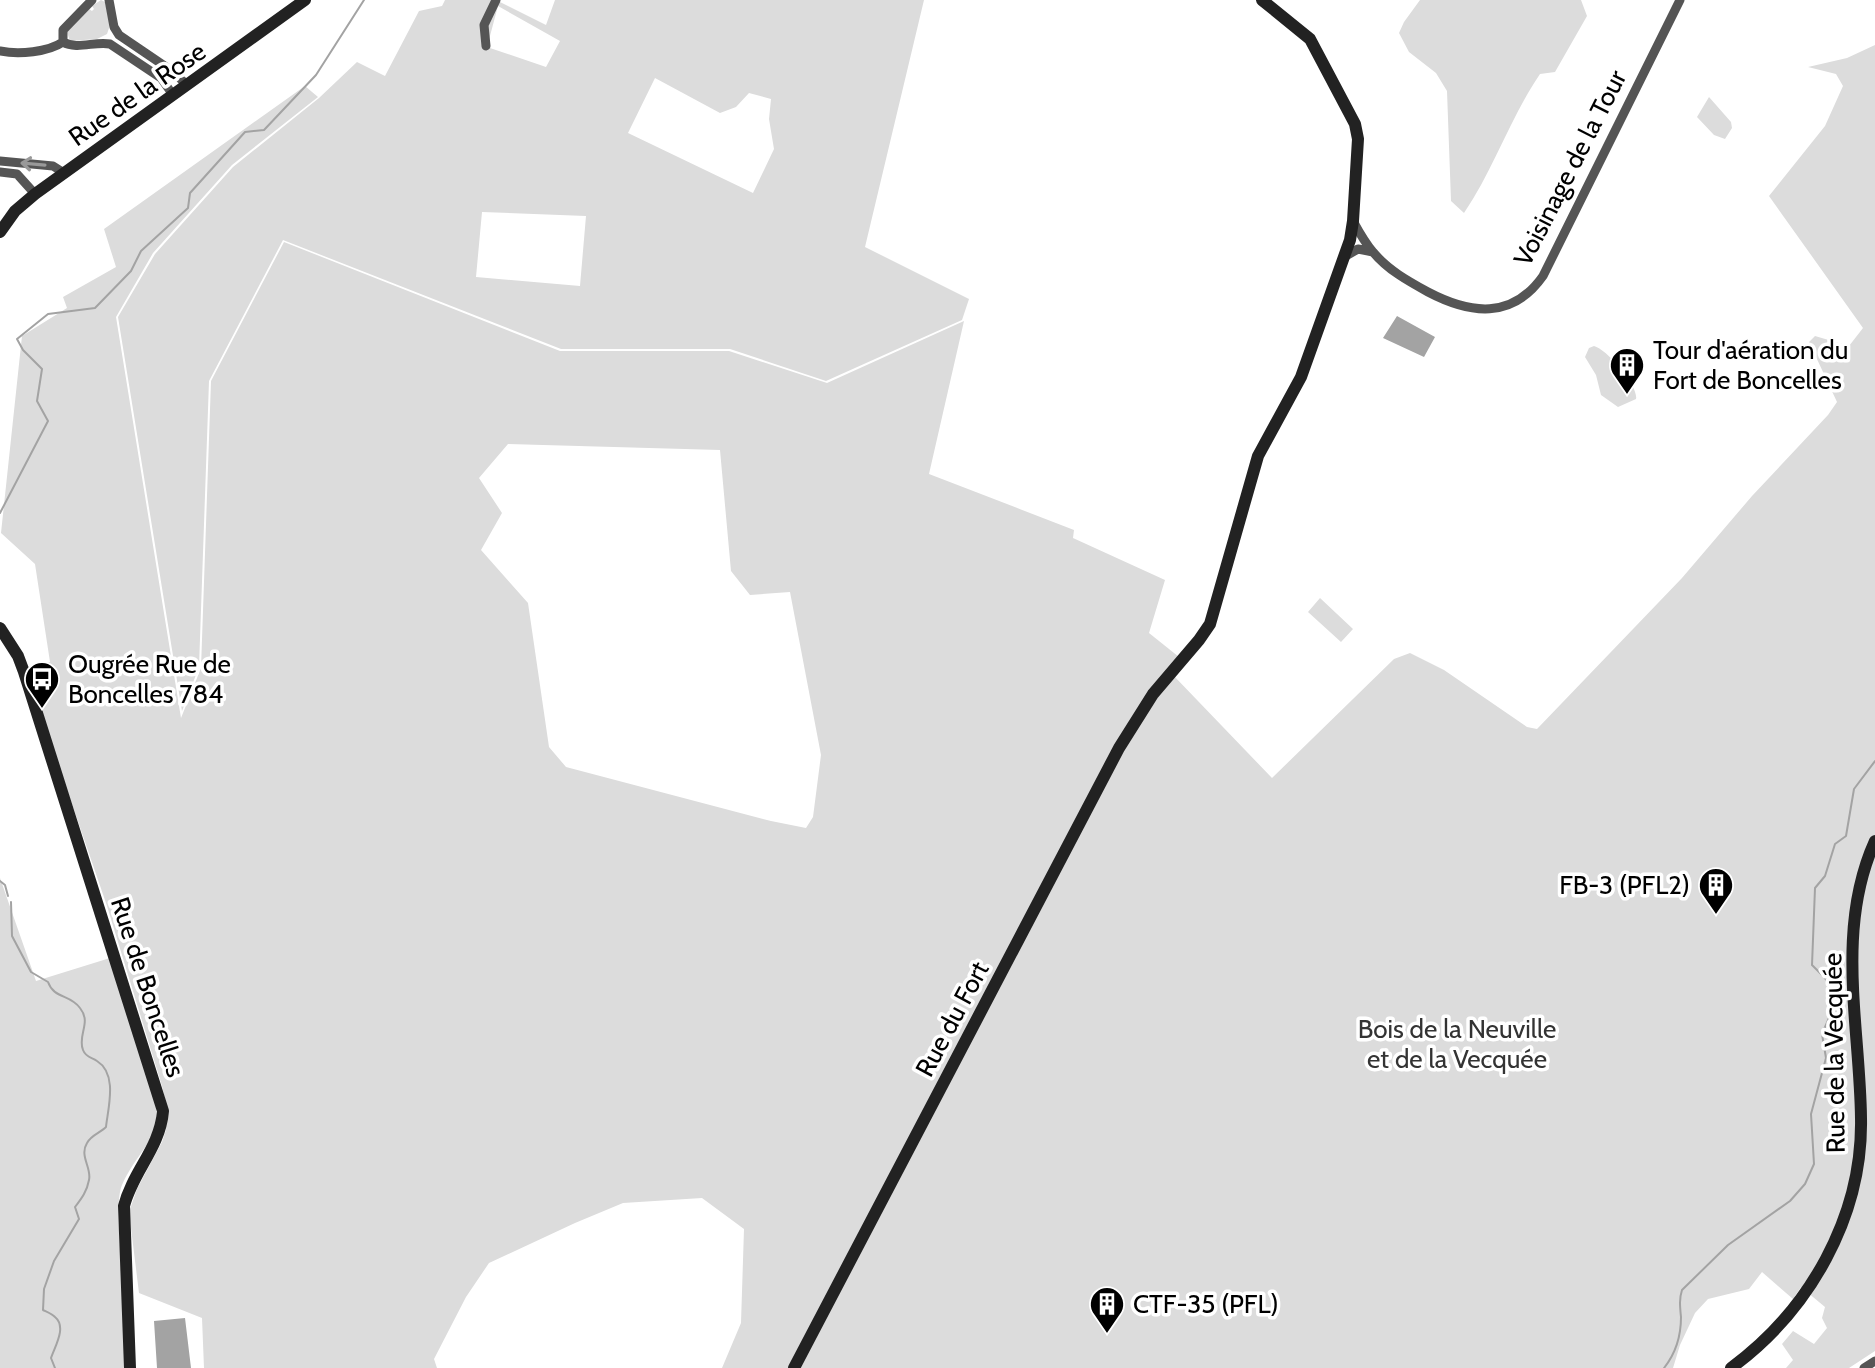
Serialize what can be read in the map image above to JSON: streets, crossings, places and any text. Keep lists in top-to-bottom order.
{
  "streets": {
    "main road": [
      "Rue de la Rose",
      "Rue de Boncelles",
      "Rue du Fort",
      "Rue de la Vecquée"
    ],
    "street": ["Voisinage de la Tour"]
  },
  "crossings": [
    ["Voisinage de la Tour", "Rue du Fort"]
  ],
  "parks": ["Bois de la Neuville et de la Vecquée"],
  "places": {
    "building": ["Tour d'aération du Fort de Boncelles", "FB-3 (PFL2)", "CTF-35 (PFL)"],
    "bus stop": ["Ougrée Rue de Boncelles 784"]
  }
}
